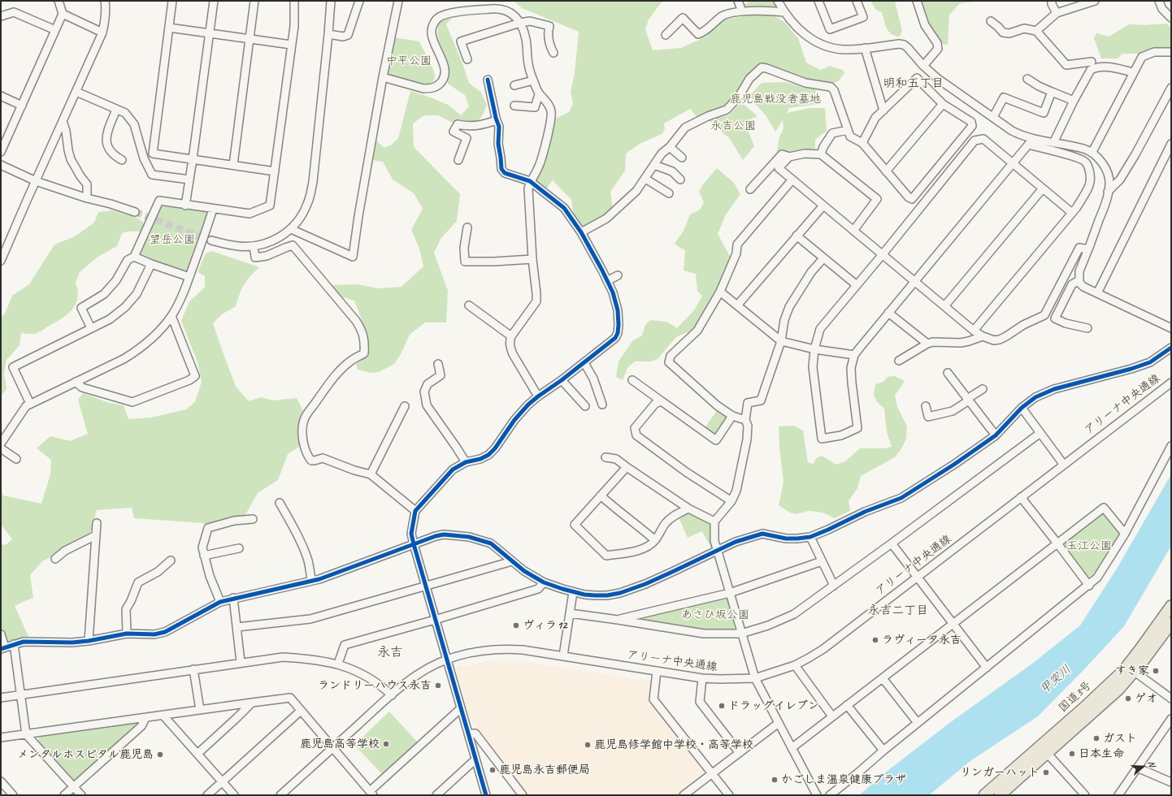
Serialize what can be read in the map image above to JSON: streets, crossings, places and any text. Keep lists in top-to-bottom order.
{
  "streets": {
    "highway": ["国道3号"],
    "street": ["アリーナ中央通線"]
  },
  "districts": ["明和五丁目", "永吉二丁目", "永吉"],
  "water": ["甲突川"],
  "parks": [
    "中平公園",
    "鹿児島戦没者墓地",
    "永吉公園",
    "望岳公園",
    "玉江公園",
    "あさひ坂公園"
  ],
  "places": [
    "ヴィラ12",
    "ラヴィータ永吉",
    "すき家",
    "ランドリーハウス永吉",
    "ゲオ",
    "ドラッグイレブン",
    "ガスト",
    "鹿児島高等学校",
    "鹿児島修学館中学校・高等学校",
    "日本生命",
    "メンタルホスピタル鹿児島",
    "鹿児島永吉郵便局",
    "リンガーハット",
    "かごしま温泉健康プラザ"
  ],
  "north": "right"
}
